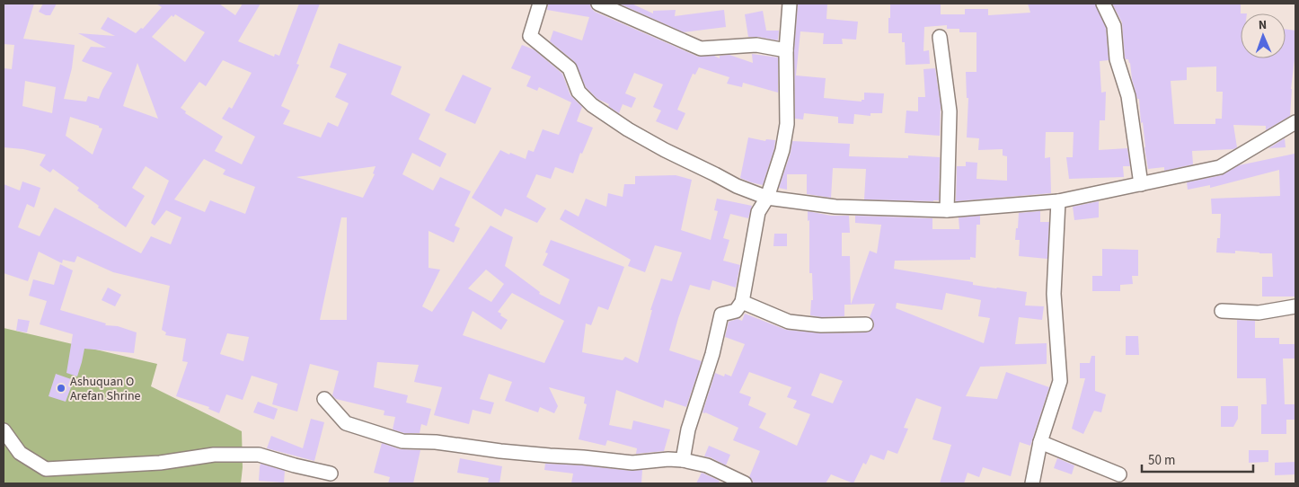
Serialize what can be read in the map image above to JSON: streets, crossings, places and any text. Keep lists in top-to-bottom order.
{
  "places": ["Ashuquan O Arefan Shrine"],
  "scale_bar": "50 m",
  "north": "top"
}
